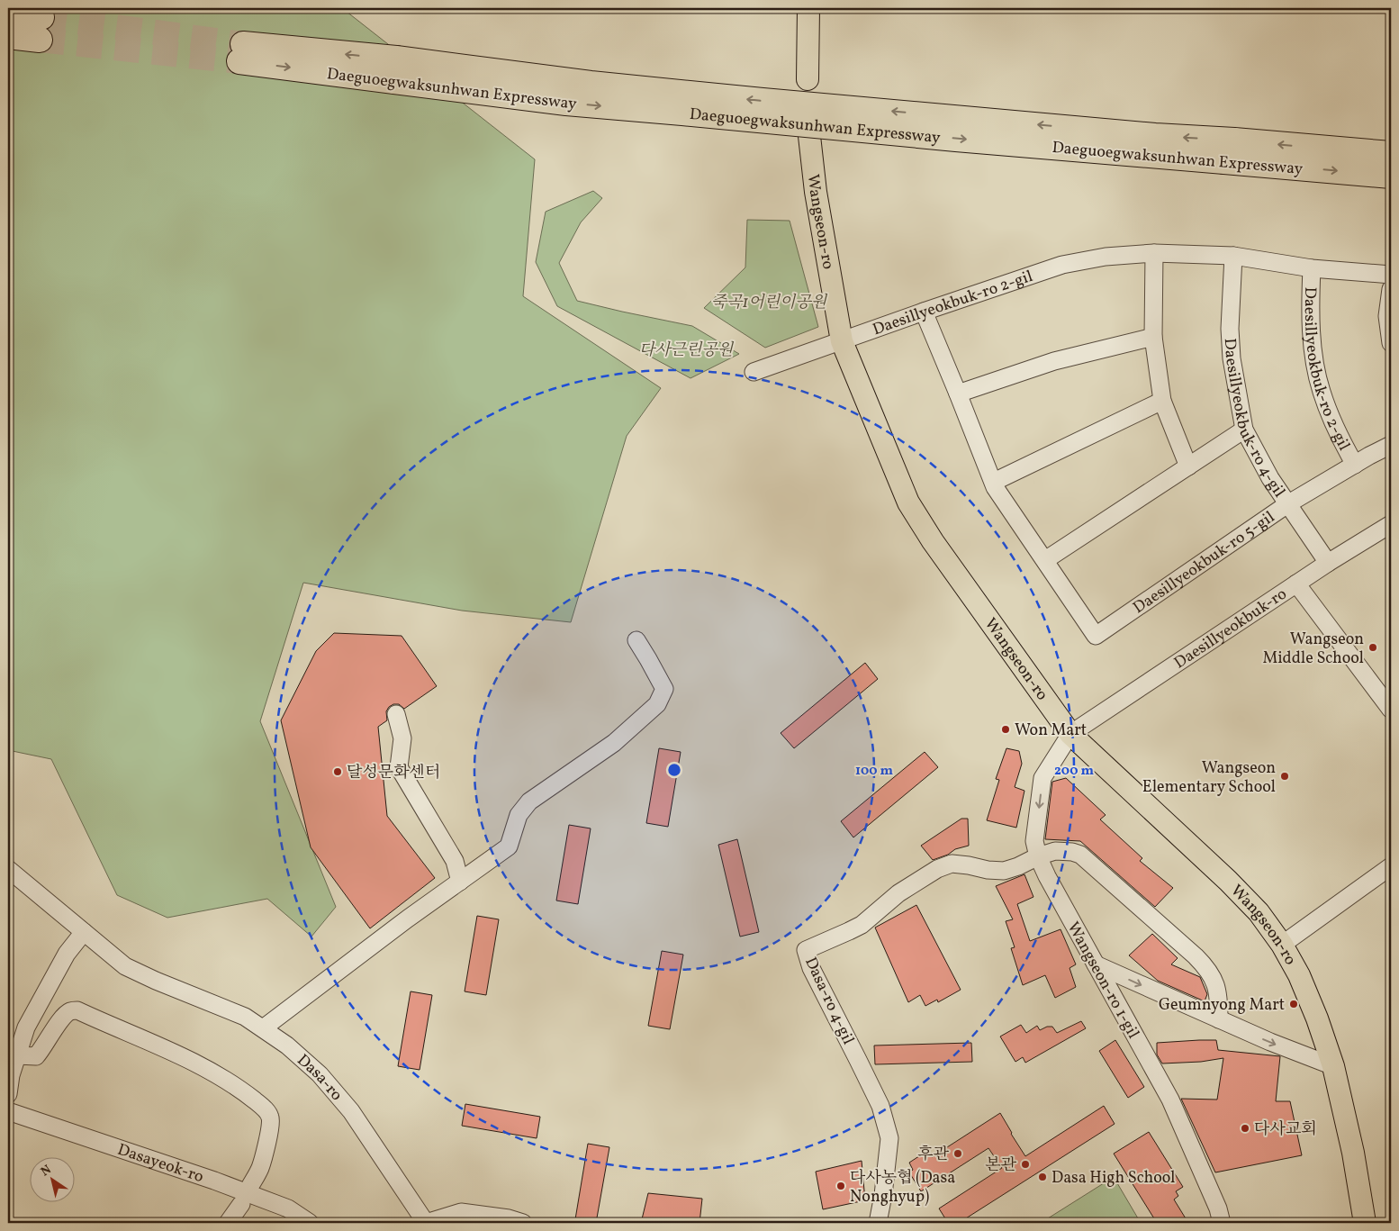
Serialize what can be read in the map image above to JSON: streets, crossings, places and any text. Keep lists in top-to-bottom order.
{
  "streets": {
    "highway": ["Daeguoegwaksunhwan Expressway"],
    "main road": ["Wangseon-ro"],
    "street": [
      "Daesillyeokbuk-ro 2-gil",
      "Daesillyeokbuk-ro 4-gil",
      "Daesillyeokbuk-ro 5-gil",
      "Daesillyeokbuk-ro",
      "Wangseon-ro 1-gil",
      "Dasa-ro 4-gil",
      "Dasa-ro",
      "Dasayeok-ro"
    ]
  },
  "crossings": [
    ["Wangseon-ro", "Daesillyeokbuk-ro 2-gil"],
    ["Wangseon-ro", "Daesillyeokbuk-ro"],
    ["Wangseon-ro", "Wangseon-ro 1-gil"],
    ["Daesillyeokbuk-ro 2-gil", "Daesillyeokbuk-ro 4-gil"],
    ["Daesillyeokbuk-ro 2-gil", "Daesillyeokbuk-ro 5-gil"],
    ["Daesillyeokbuk-ro 4-gil", "Daesillyeokbuk-ro 5-gil"],
    ["Daesillyeokbuk-ro 4-gil", "Daesillyeokbuk-ro"],
    ["Daesillyeokbuk-ro", "Wangseon-ro 1-gil"],
    ["Wangseon-ro 1-gil", "Dasa-ro 4-gil"]
  ],
  "parks": ["죽곡1어린이공원", "다사근린공원"],
  "places": [
    "Wangseon Middle School",
    "Won Mart",
    "달성문화센터",
    "Wangseon Elementary School",
    "Geumnyong Mart",
    "다사교회",
    "후관",
    "본관",
    "Dasa High School",
    "다사농협 (Dasa Nonghyup)"
  ],
  "north": "top left",
  "rings": ["100 m", "200 m"]
}
